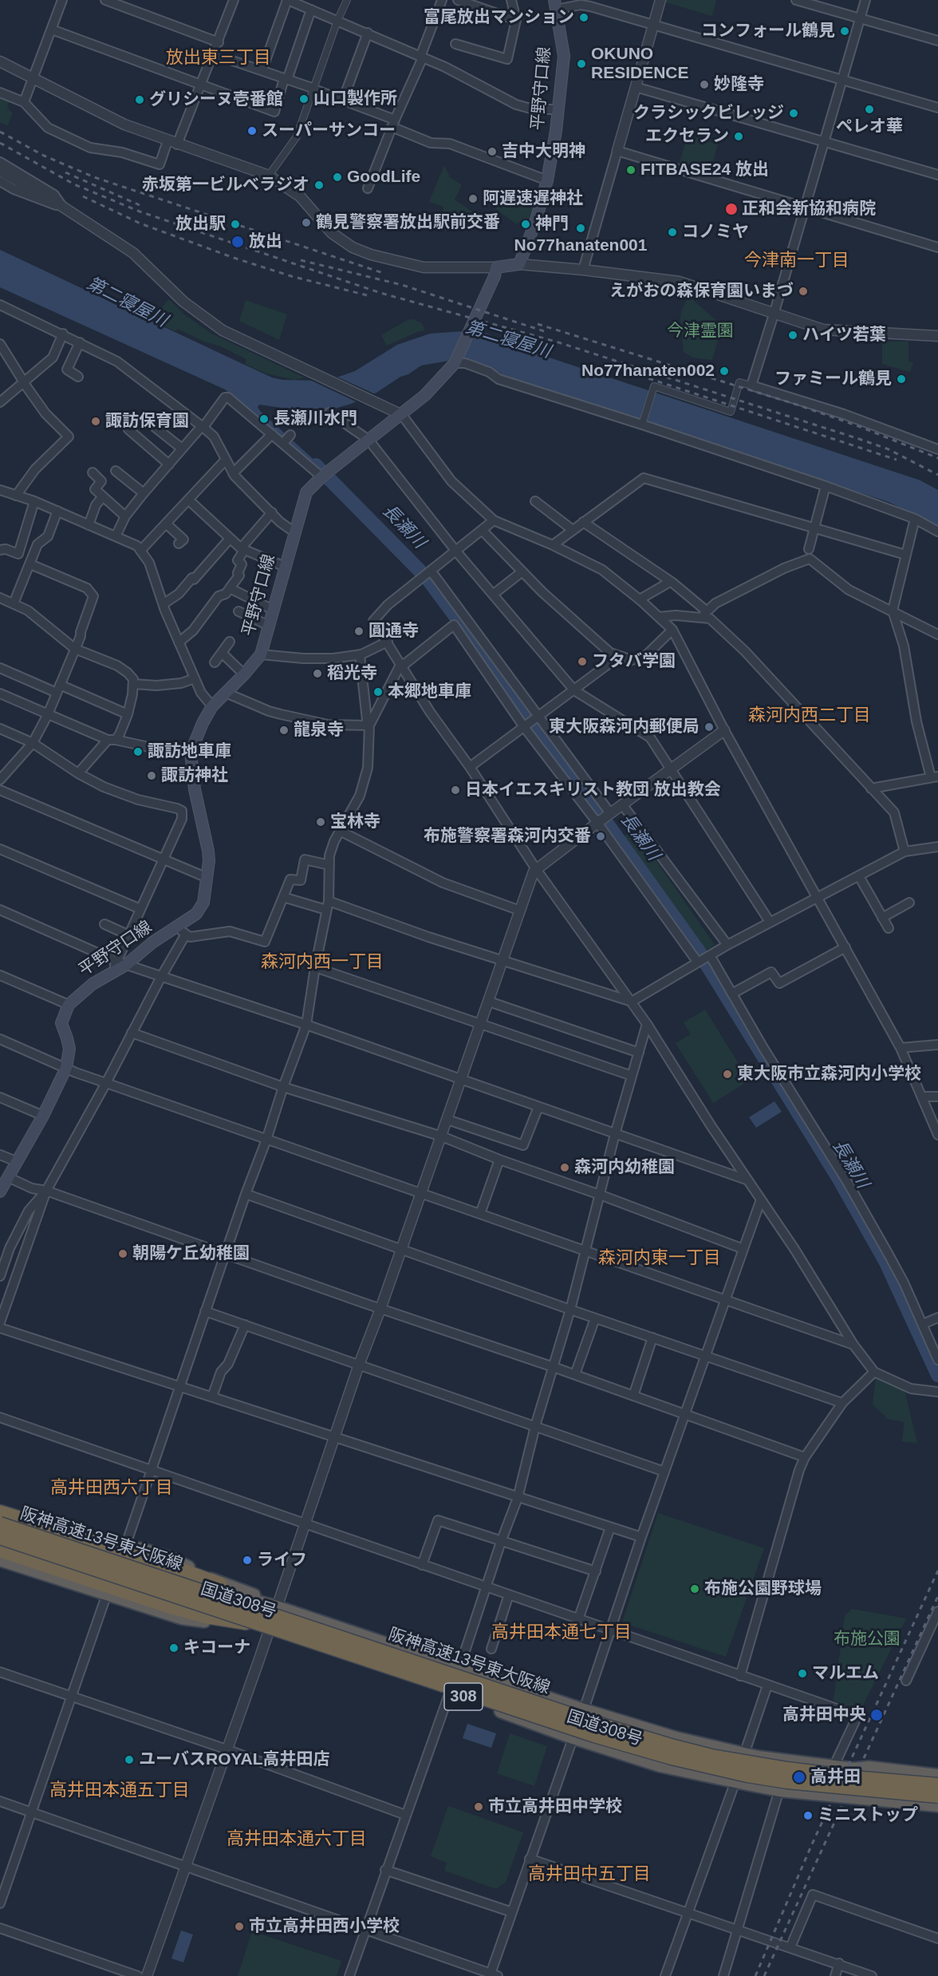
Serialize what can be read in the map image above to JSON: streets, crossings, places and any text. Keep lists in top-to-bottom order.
{
  "streets": {
    "highway": ["阪神高速13号東大阪線", "国道308号", "308"],
    "main road": ["平野守口線"]
  },
  "districts": [
    "放出東三丁目",
    "今津南一丁目",
    "森河内西二丁目",
    "森河内西一丁目",
    "森河内東一丁目",
    "高井田西六丁目",
    "高井田本通七丁目",
    "高井田本通五丁目",
    "高井田本通六丁目",
    "高井田中五丁目"
  ],
  "water": ["第二寝屋川", "長瀬川"],
  "parks": ["今津霊園", "布施公園"],
  "places": [
    "富尾放出マンション",
    "コンフォール鶴見",
    "OKUNO RESIDENCE",
    "妙隆寺",
    "山口製作所",
    "グリシーヌ壱番館",
    "ペレオ華",
    "クラシックビレッジ",
    "スーパーサンコー",
    "エクセラン",
    "吉中大明神",
    "FITBASE24 放出",
    "GoodLife",
    "赤坂第一ビルべラジオ",
    "阿遅速遅神社",
    "正和会新協和病院",
    "鶴見警察署放出駅前交番",
    "放出駅",
    "神門",
    "No77hanaten001",
    "コノミヤ",
    "放出",
    "えがおの森保育園いまづ",
    "ハイツ若葉",
    "No77hanaten002",
    "ファミール鶴見",
    "長瀬川水門",
    "諏訪保育園",
    "圓通寺",
    "フタバ学園",
    "稻光寺",
    "本郷地車庫",
    "東大阪森河内郵便局",
    "龍泉寺",
    "諏訪地車庫",
    "諏訪神社",
    "日本イエスキリスト教団 放出教会",
    "宝林寺",
    "布施警察署森河内交番",
    "東大阪市立森河内小学校",
    "森河内幼稚園",
    "朝陽ケ丘幼稚園",
    "ライフ",
    "布施公園野球場",
    "キコーナ",
    "マルエム",
    "高井田中央",
    "ユーバスROYAL高井田店",
    "高井田",
    "市立高井田中学校",
    "ミニストップ",
    "市立高井田西小学校"
  ]
}
